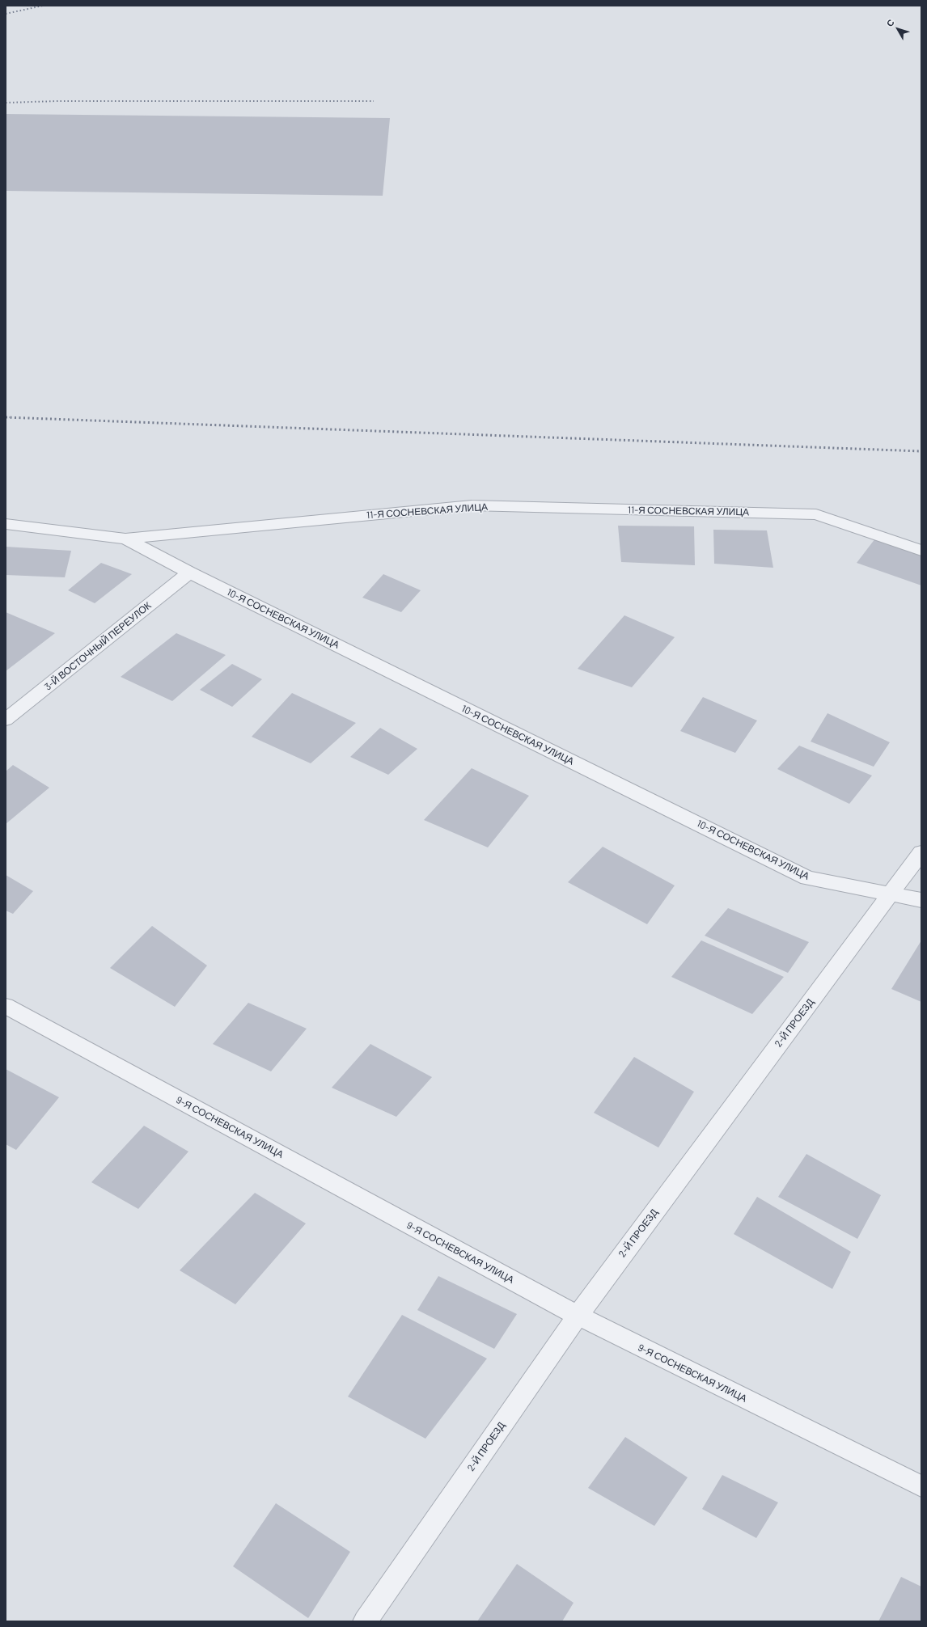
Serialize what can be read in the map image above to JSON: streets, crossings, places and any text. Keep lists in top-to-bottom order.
{
  "streets": {
    "street": [
      "11-Я СОСНЕВСКАЯ УЛИЦА",
      "10-Я СОСНЕВСКАЯ УЛИЦА",
      "3-Й ВОСТОЧНЫЙ ПЕРЕУЛОК",
      "2-Й ПРОЕЗД",
      "9-Я СОСНЕВСКАЯ УЛИЦА"
    ]
  },
  "crossings": [
    ["11-Я СОСНЕВСКАЯ УЛИЦА", "10-Я СОСНЕВСКАЯ УЛИЦА"],
    ["10-Я СОСНЕВСКАЯ УЛИЦА", "3-Й ВОСТОЧНЫЙ ПЕРЕУЛОК"],
    ["10-Я СОСНЕВСКАЯ УЛИЦА", "2-Й ПРОЕЗД"],
    ["2-Й ПРОЕЗД", "9-Я СОСНЕВСКАЯ УЛИЦА"]
  ],
  "north": "top left"
}
